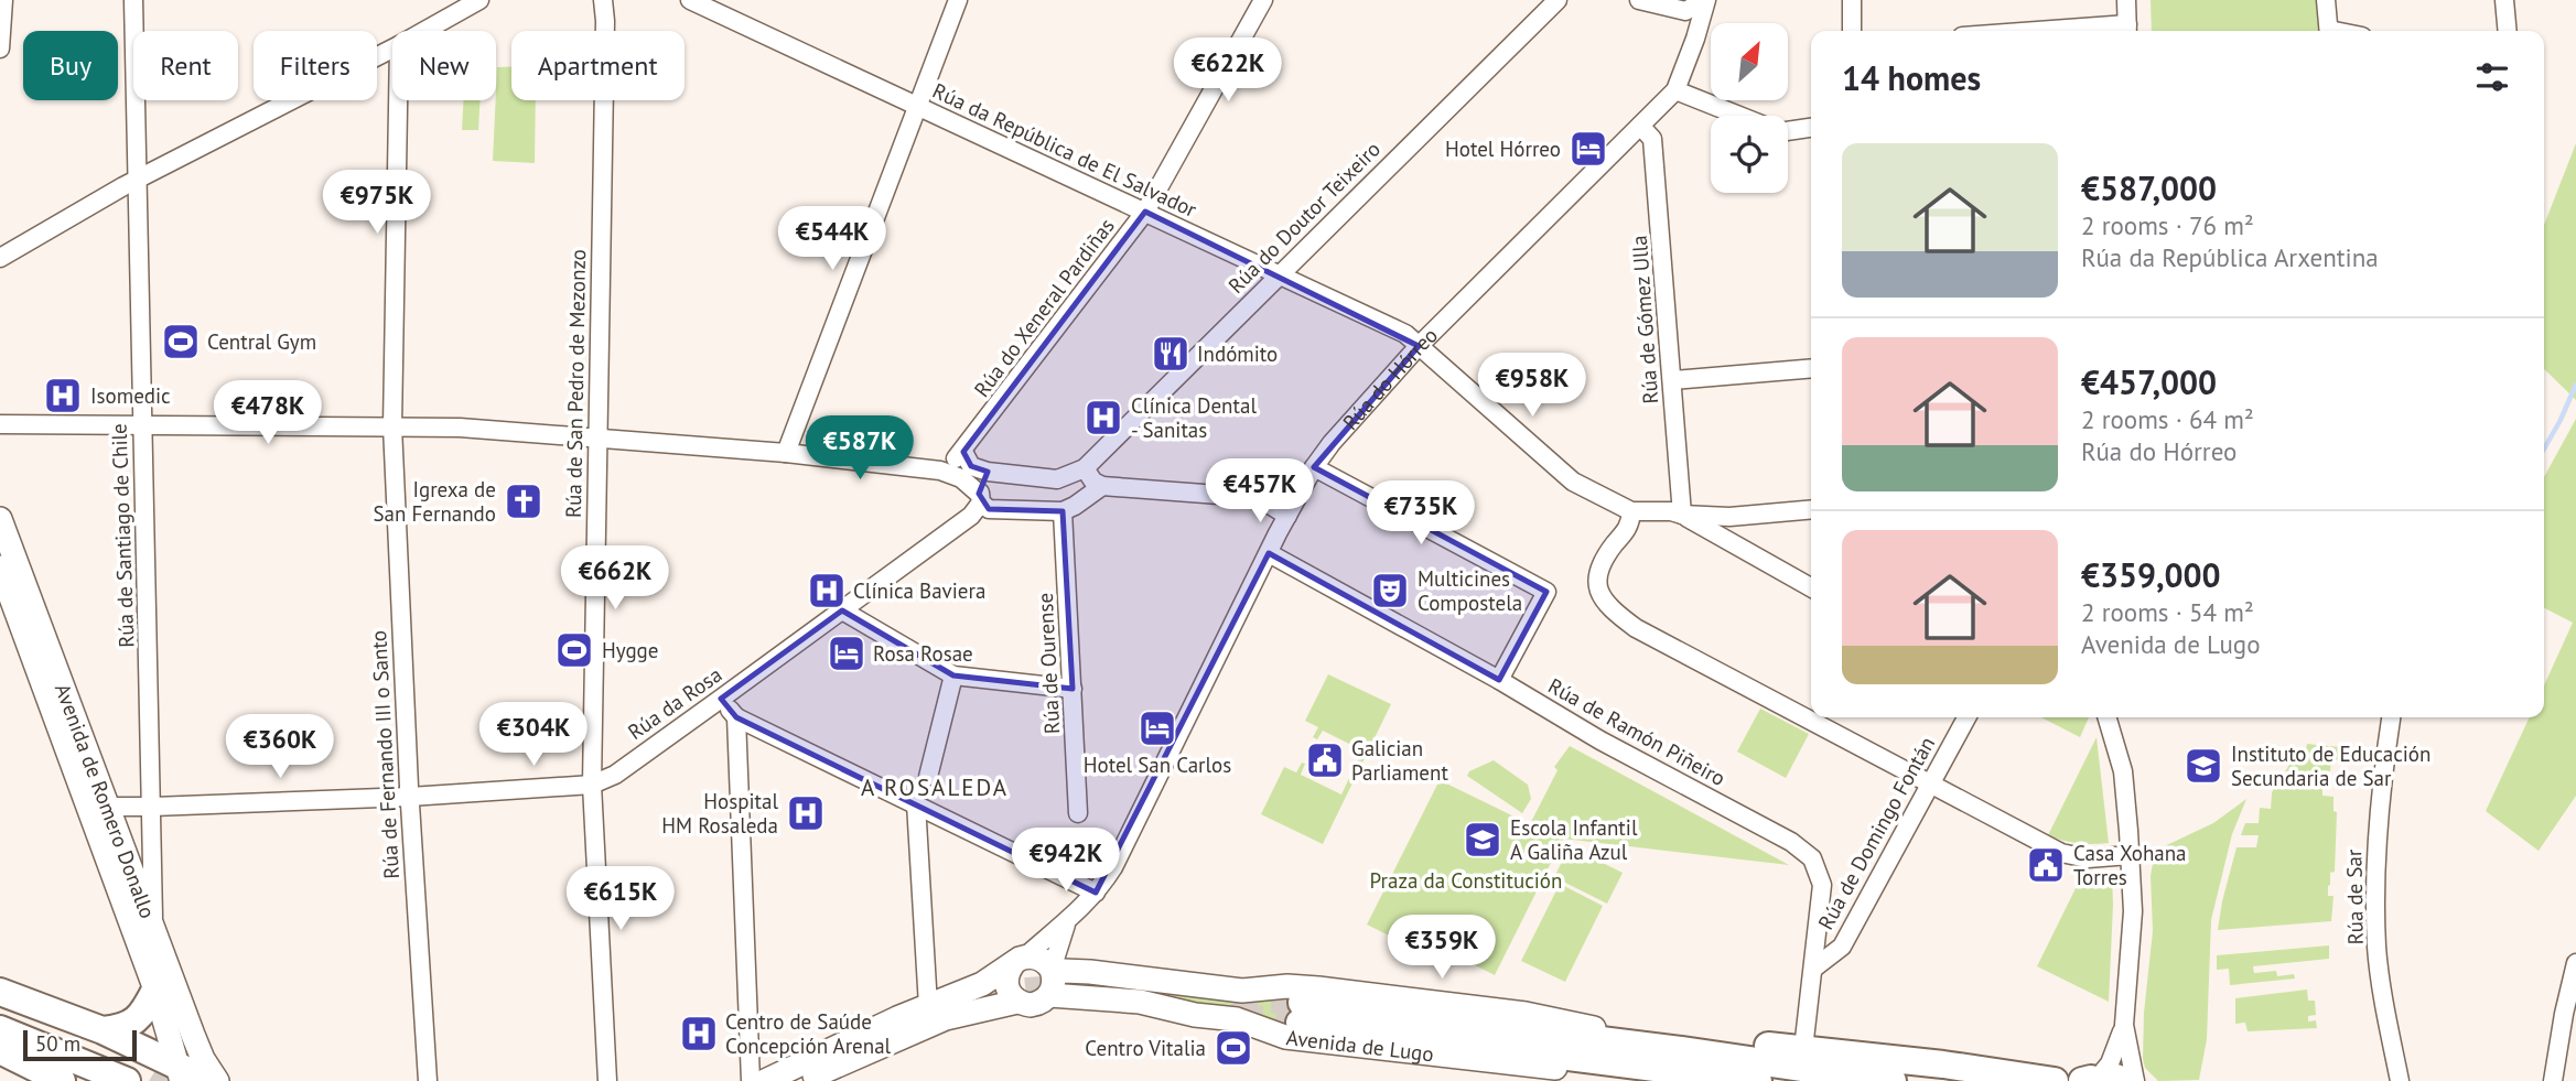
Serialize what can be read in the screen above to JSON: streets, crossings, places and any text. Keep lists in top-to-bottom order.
{
  "streets": {
    "highway": ["Avenida de Lugo"],
    "main road": ["Rúa do Hórreo", "Avenida de Romero Donallo"],
    "street": [
      "Rúa da República de El Salvador",
      "Rúa do Doutor Teixeiro",
      "Rúa do Xeneral Pardiñas",
      "Rúa de Gómez Ulla",
      "Rúa de San Pedro de Mezonzo",
      "Rúa de Santiago de Chile",
      "Rúa de Ourense",
      "Rúa da Rosa",
      "Rúa de Ramón Piñeiro",
      "Rúa de Fernando III o Santo",
      "Rúa de Domingo Fontán",
      "Rúa de Sar"
    ]
  },
  "crossings": [
    ["Rúa da República de El Salvador", "Rúa do Doutor Teixeiro"],
    ["Rúa da República de El Salvador", "Rúa do Xeneral Pardiñas"],
    ["Rúa da República de El Salvador", "Rúa do Hórreo"],
    ["Rúa de Gómez Ulla", "Rúa do Hórreo"],
    ["Rúa do Hórreo", "Rúa de Ramón Piñeiro"],
    ["Rúa do Hórreo", "Avenida de Lugo"],
    ["Rúa de San Pedro de Mezonzo", "Rúa da Rosa"],
    ["Rúa de Santiago de Chile", "Rúa da Rosa"],
    ["Rúa de Santiago de Chile", "Avenida de Romero Donallo"],
    ["Rúa da Rosa", "Rúa de Fernando III o Santo"],
    ["Rúa da Rosa", "Avenida de Romero Donallo"],
    ["Rúa de Ramón Piñeiro", "Rúa de Domingo Fontán"]
  ],
  "districts": ["A ROSALEDA"],
  "parks": ["Praza da Constitución"],
  "places": {
    "hotel": ["Hotel Hórreo", "Rosa Rosae", "Hotel San Carlos"],
    "sports": ["Central Gym", "Hygge", "Centro Vitalia"],
    "restaurant": ["Indómito"],
    "hospital": [
      "Isomedic",
      "Clínica Dental - Sanitas",
      "Clínica Baviera",
      "Hospital HM Rosaleda",
      "Centro de Saúde Concepción Arenal"
    ],
    "church": ["Igrexa de San Fernando"],
    "theatre": ["Multicines Compostela"],
    "public building": ["Galician Parliament", "Casa Xohana Torres"],
    "school or university": ["Instituto de Educación Secundaria de Sar", "Escola Infantil A Galiña Azul"]
  },
  "scale_bar": "50 m",
  "north": "top right",
  "page": {
    "chip": [
      "Buy",
      "Rent",
      "Filters",
      "New",
      "Apartment"
    ],
    "heading": "14 homes",
    "price": [
      "€622K",
      "€975K",
      "€544K",
      "€958K",
      "€478K",
      "€587K",
      "€457K",
      "€735K",
      "€662K",
      "€304K",
      "€360K",
      "€942K",
      "€615K",
      "€359K"
    ],
    "list": [
      {
        "name": "€587,000",
        "note": "2 rooms · 76 m² · Rúa da República Arxentina"
      },
      {
        "name": "€457,000",
        "note": "2 rooms · 64 m² · Rúa do Hórreo"
      },
      {
        "name": "€359,000",
        "note": "2 rooms · 54 m² · Avenida de Lugo"
      }
    ],
    "scale": "50 m"
  }
}
